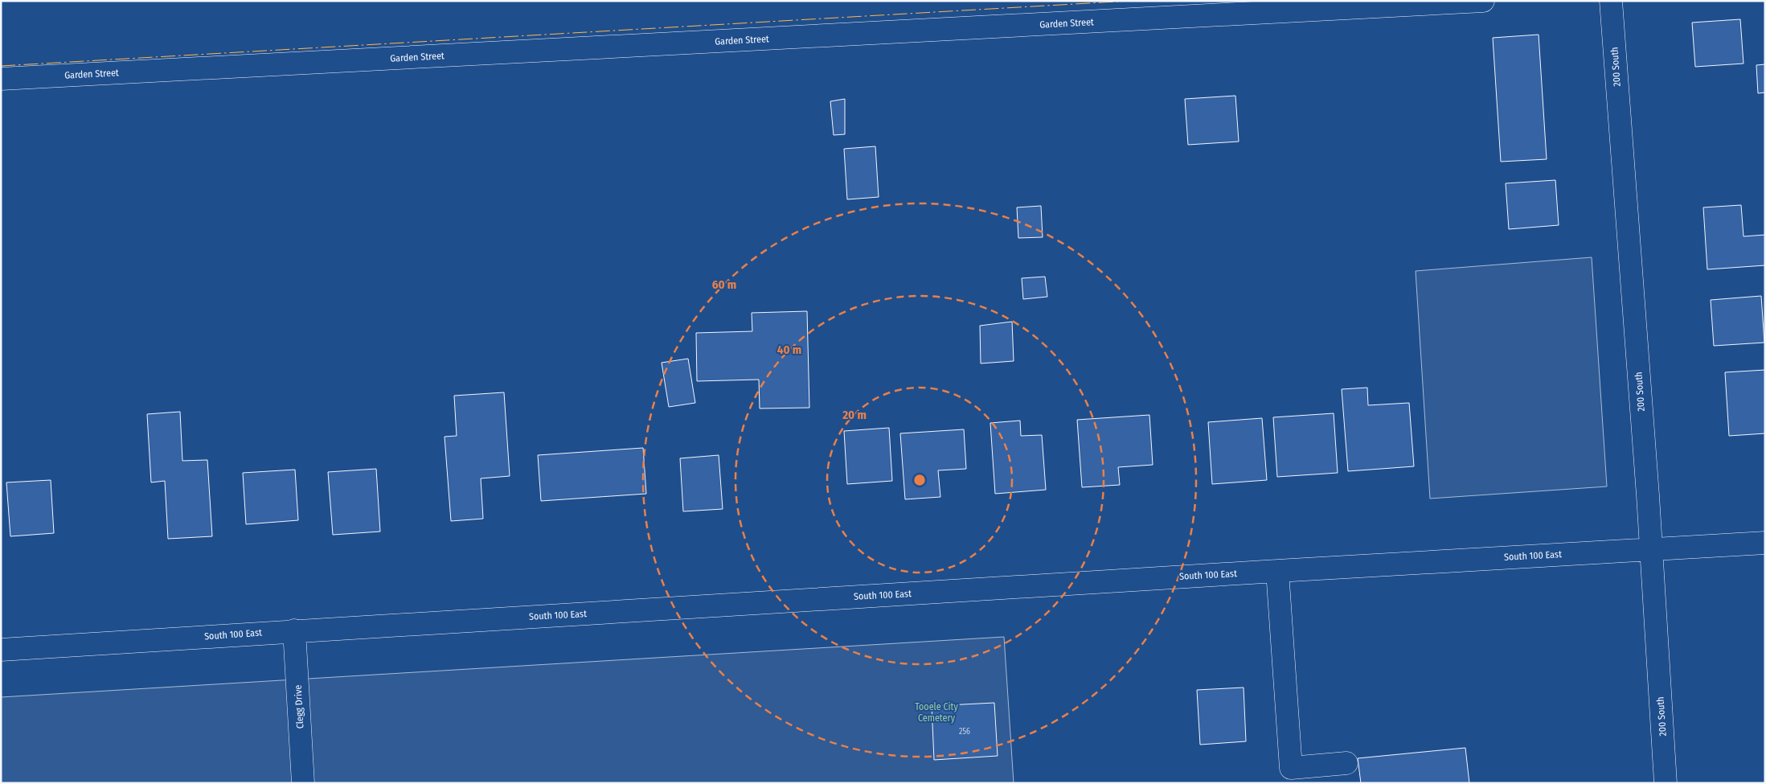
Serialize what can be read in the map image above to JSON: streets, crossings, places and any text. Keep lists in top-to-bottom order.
{
  "streets": {
    "street": [
      "Garden Street",
      "200 South",
      "South 100 East",
      "Clegg Drive"
    ]
  },
  "crossings": [
    ["200 South", "South 100 East"],
    ["South 100 East", "Clegg Drive"]
  ],
  "parks": ["Tooele City Cemetery"],
  "house_numbers": ["256"],
  "rings": ["60 m", "40 m", "20 m"]
}
